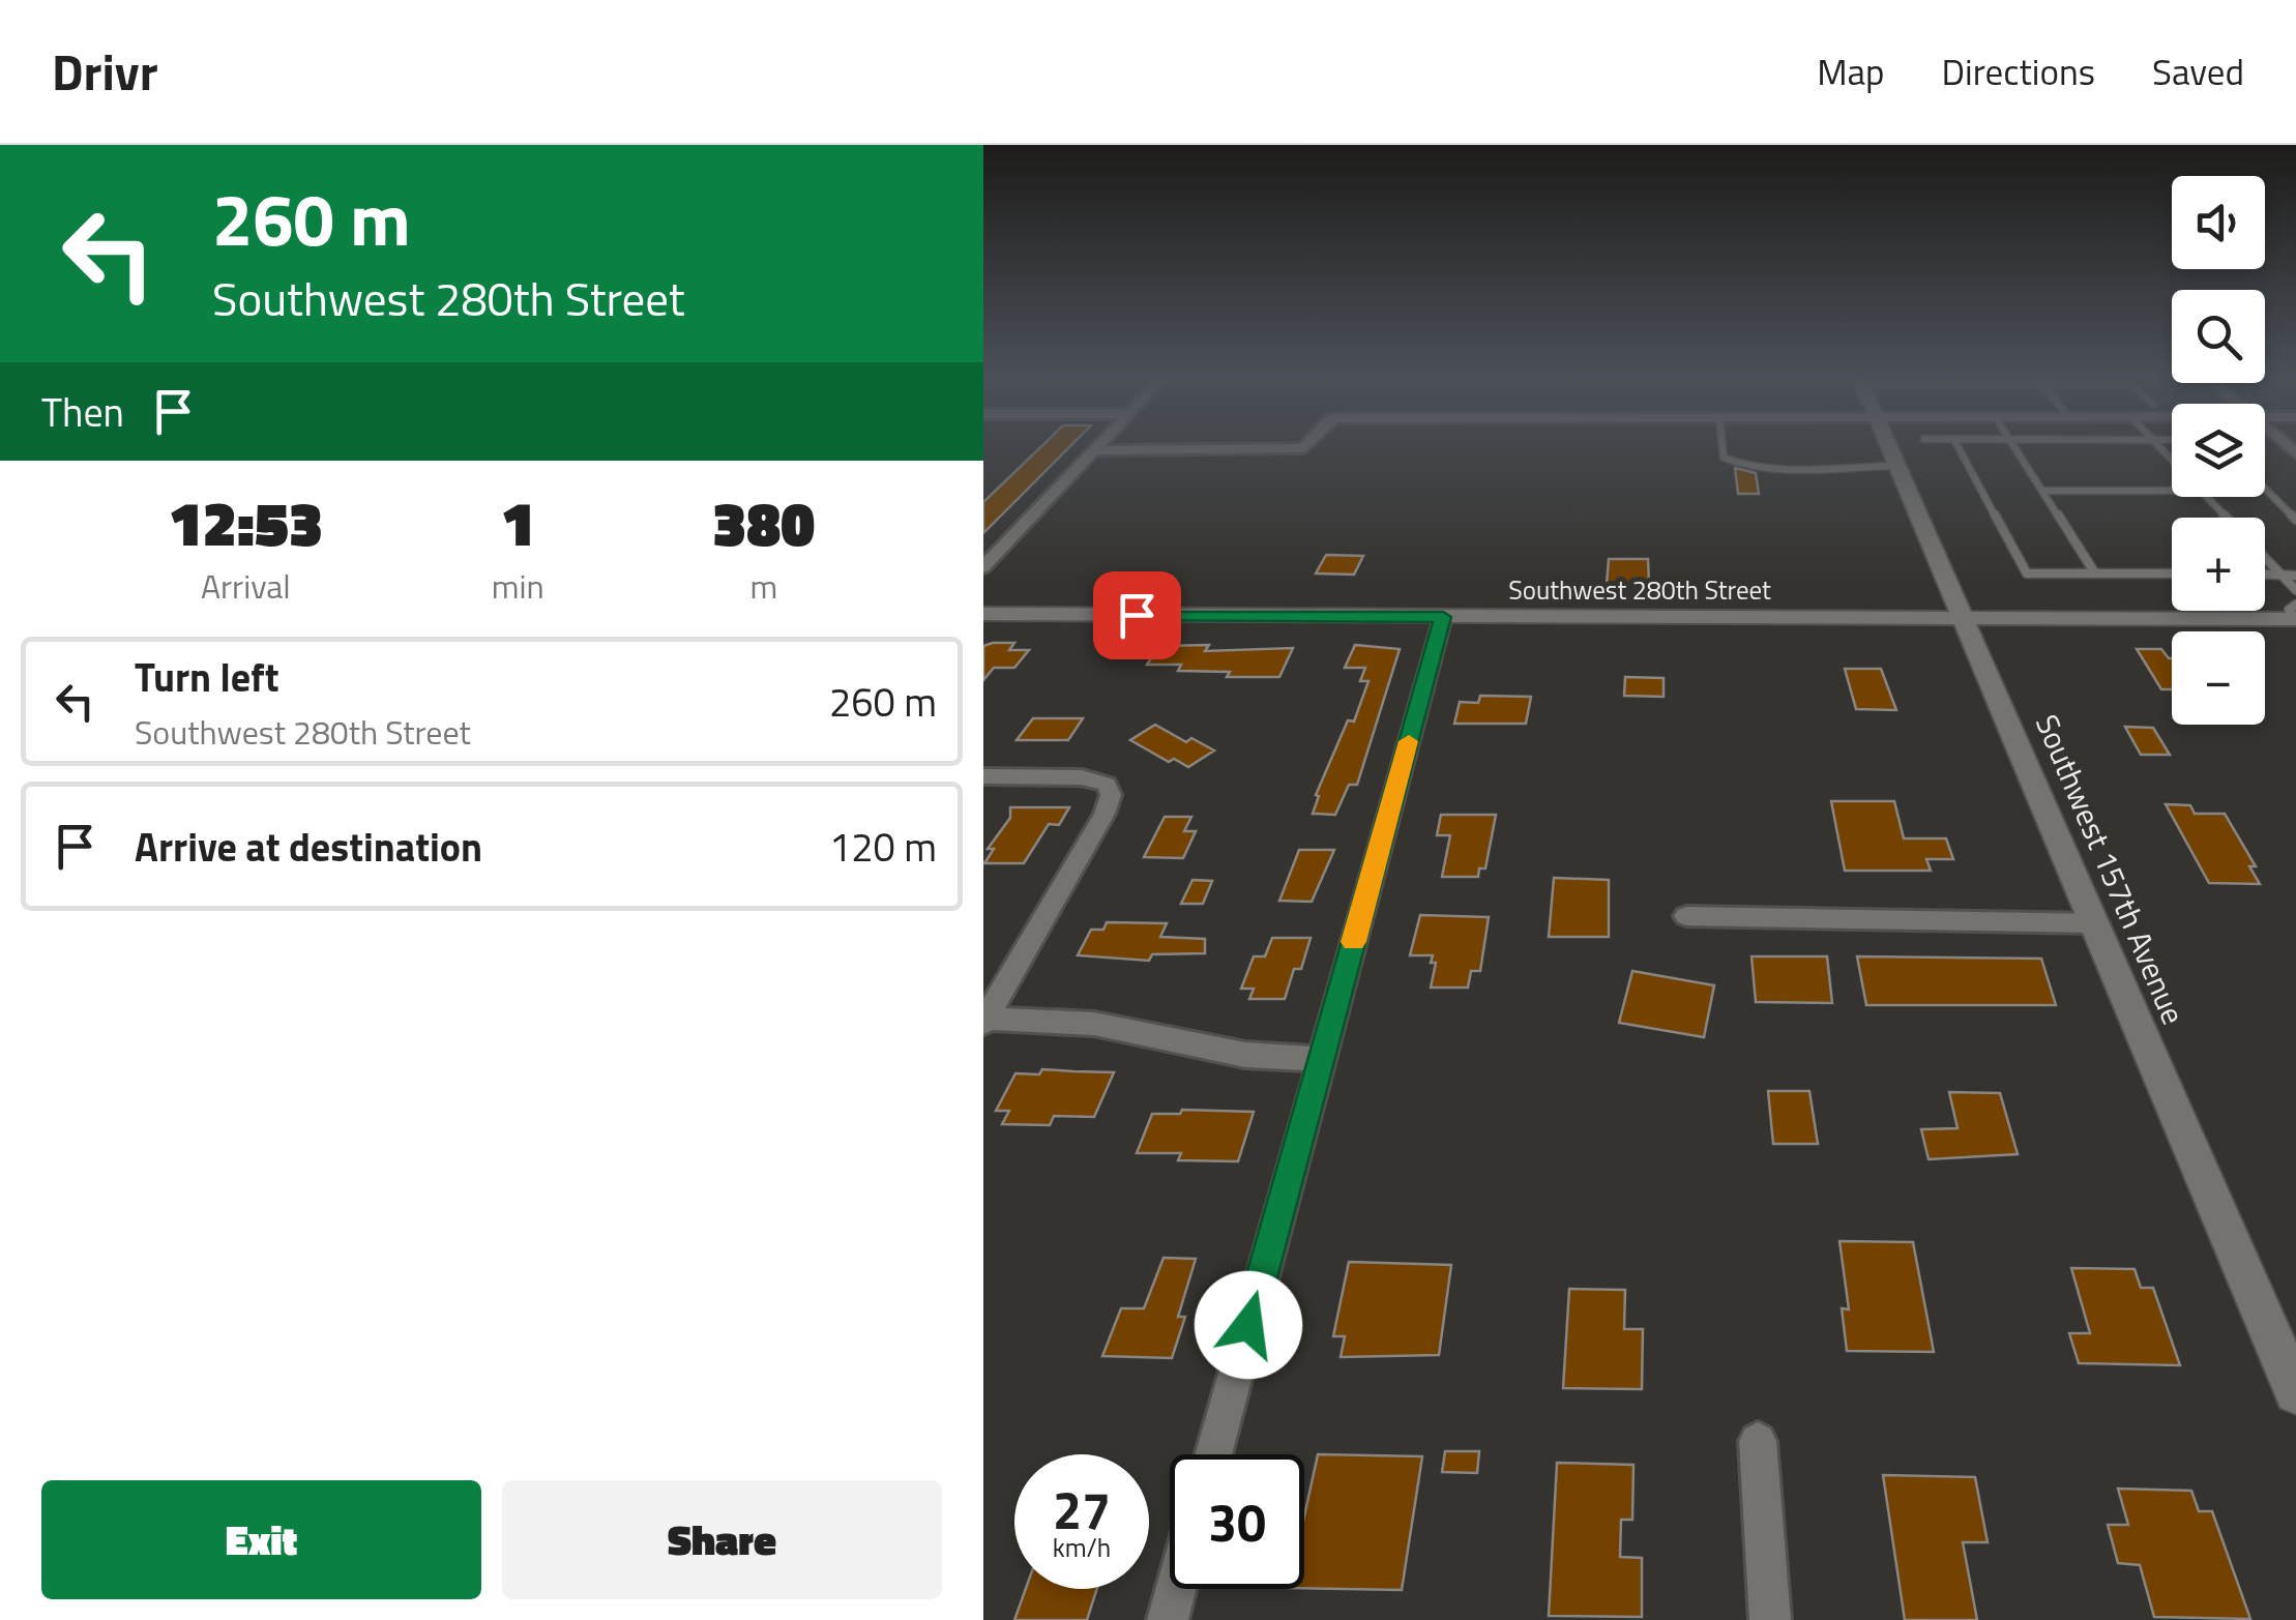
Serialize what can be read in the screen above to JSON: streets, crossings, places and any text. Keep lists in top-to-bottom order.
{
  "streets": {
    "street": ["Southwest 280th Street", "Southwest 157th Avenue"]
  },
  "crossings": [
    ["Southwest 280th Street", "Southwest 157th Avenue"]
  ],
  "page": {
    "header": "Drivr",
    "nav": ["Map", "Directions", "Saved"],
    "turn": ["260 m", "Southwest 280th Street"],
    "map_buttons": ["+", "−"],
    "then": "Then",
    "eta": [
      "12:53",
      "Arrival",
      "1",
      "min",
      "380",
      "m"
    ],
    "list": [
      {
        "name": "Turn left",
        "note": "Southwest 280th Street",
        "value": "260 m"
      },
      {
        "name": "Arrive at destination",
        "value": "120 m"
      }
    ],
    "speed": "27 km/h",
    "limit": "30",
    "buttons": ["Exit", "Share"]
  }
}
